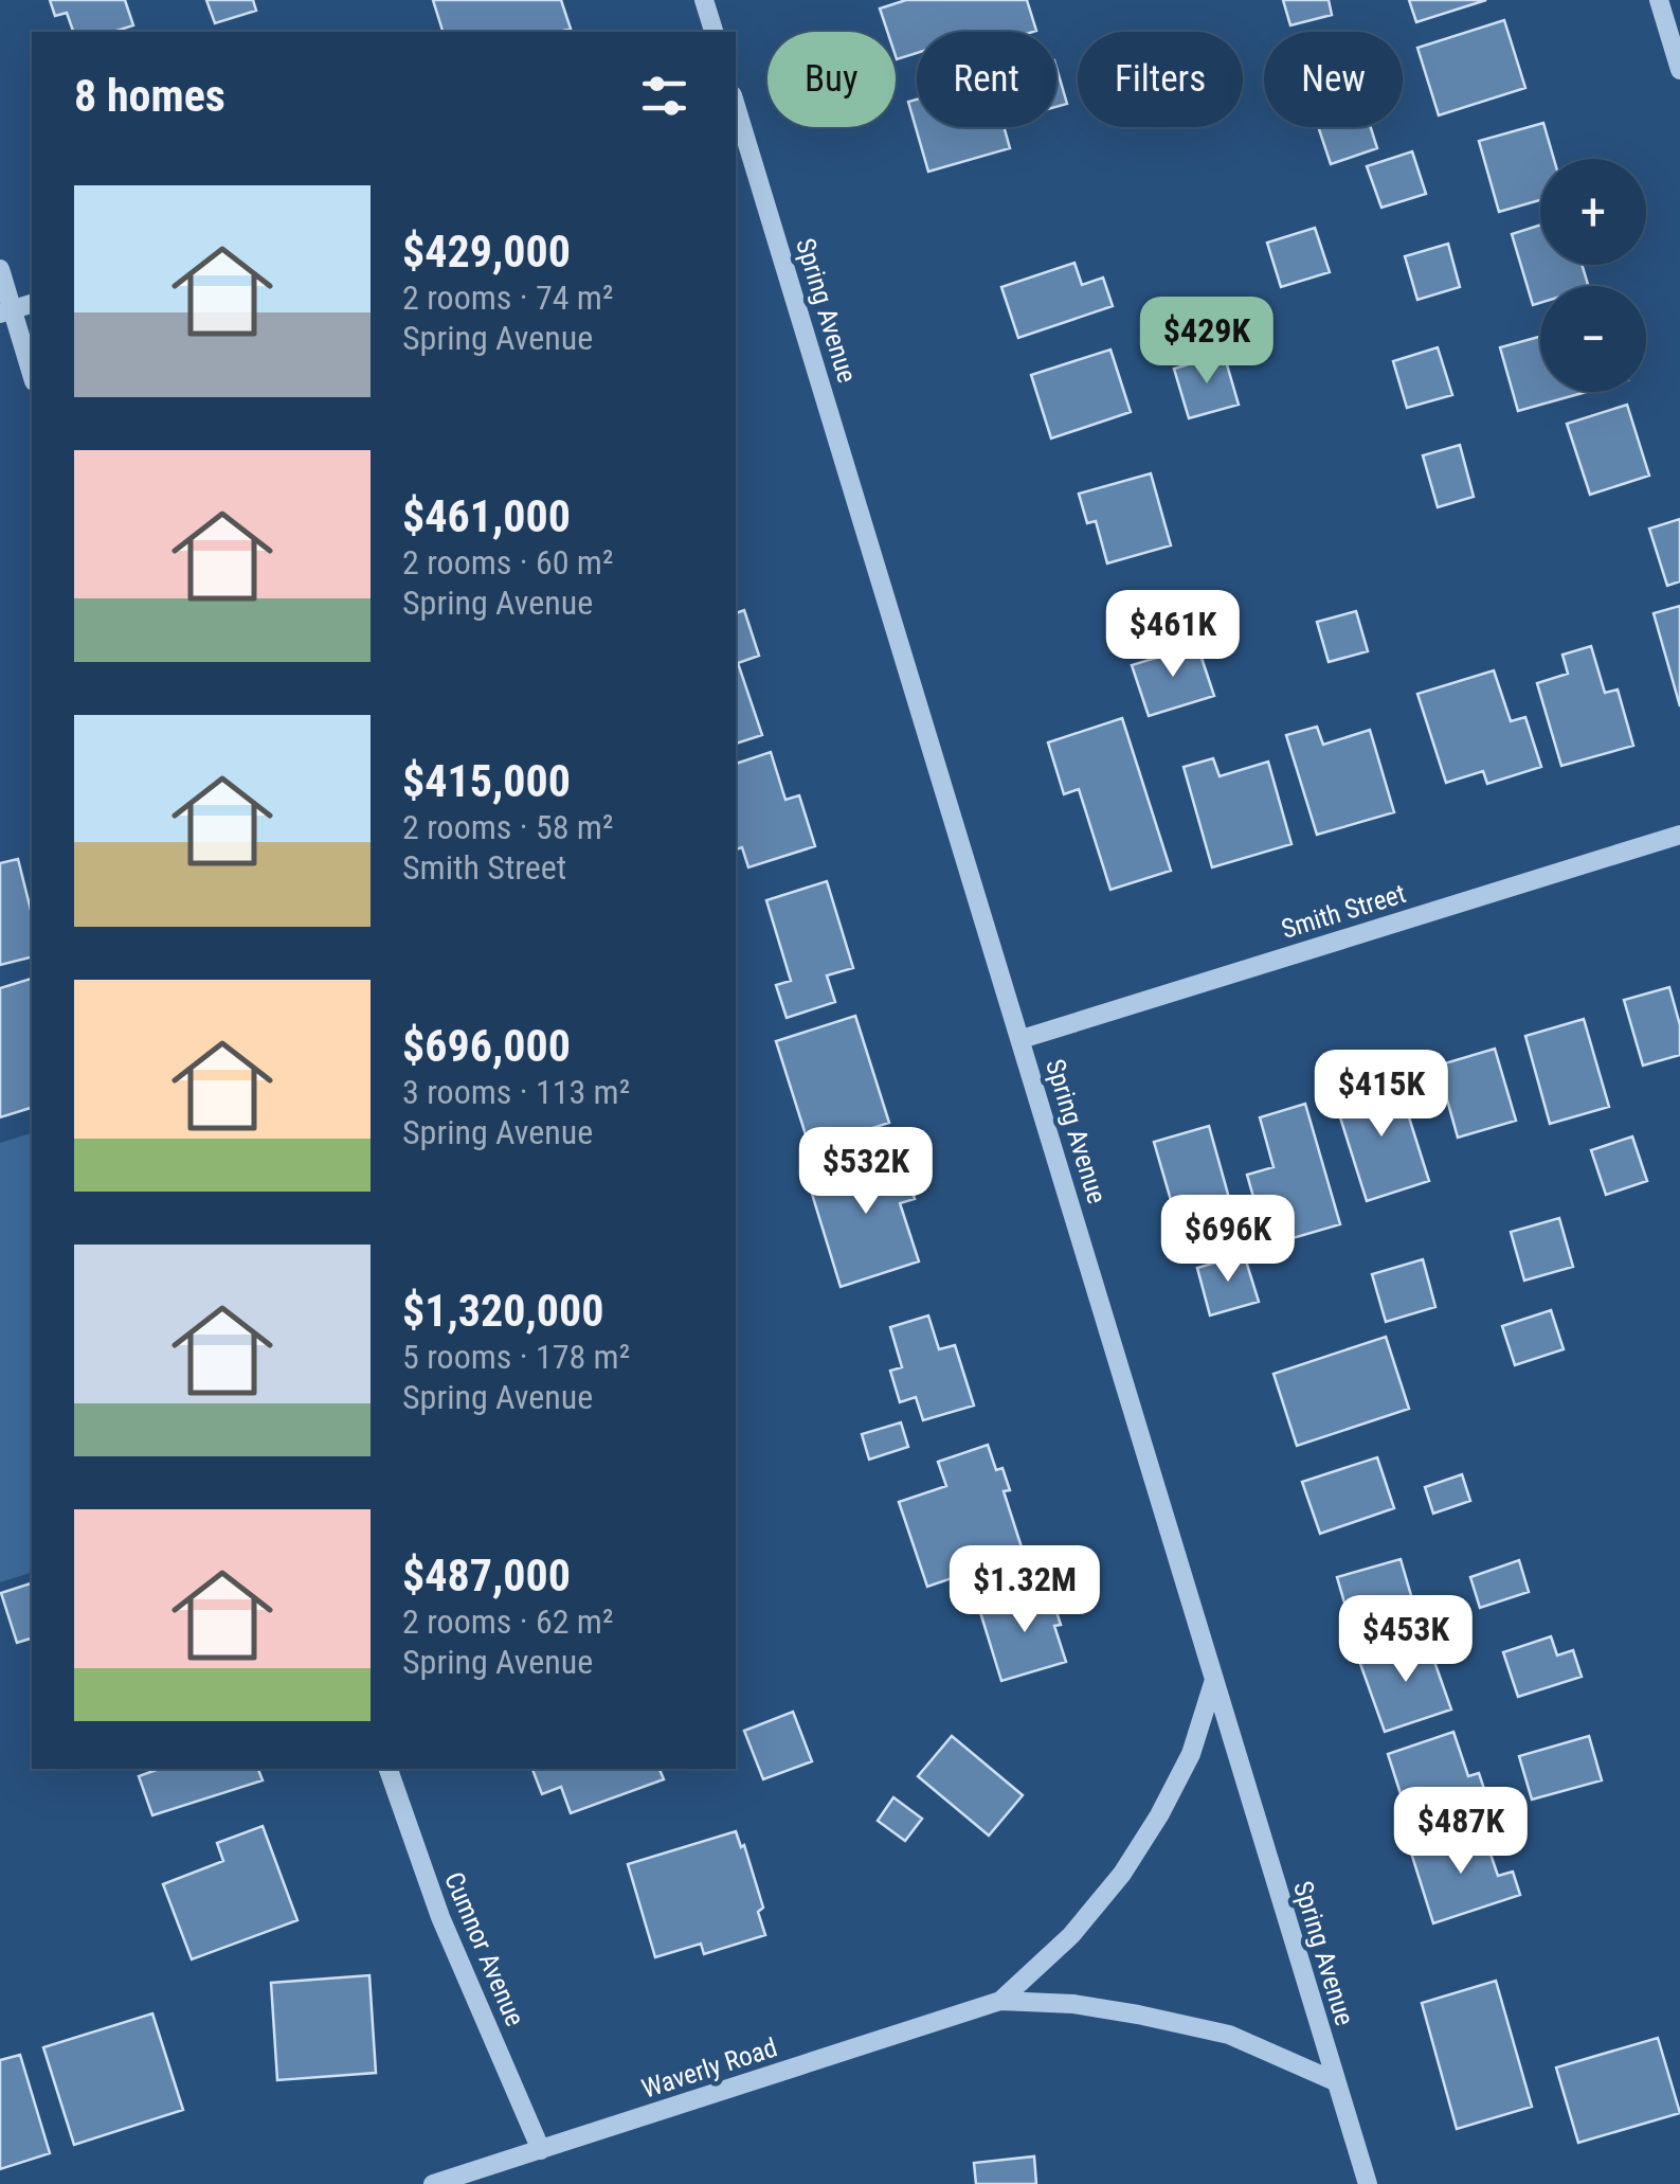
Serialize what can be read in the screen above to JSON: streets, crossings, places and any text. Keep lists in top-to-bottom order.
{
  "streets": {
    "street": [
      "Spring Avenue",
      "Smith Street",
      "Cumnor Avenue",
      "Waverly Road"
    ]
  },
  "crossings": [
    ["Spring Avenue", "Smith Street"],
    ["Spring Avenue", "Waverly Road"],
    ["Cumnor Avenue", "Waverly Road"]
  ],
  "page": {
    "chip": [
      "Buy",
      "Rent",
      "Filters",
      "New"
    ],
    "heading": "8 homes",
    "map_buttons": ["+", "−"],
    "list": [
      {
        "name": "$429,000",
        "note": "2 rooms · 74 m² · Spring Avenue"
      },
      {
        "name": "$461,000",
        "note": "2 rooms · 60 m² · Spring Avenue"
      },
      {
        "name": "$415,000",
        "note": "2 rooms · 58 m² · Smith Street"
      },
      {
        "name": "$696,000",
        "note": "3 rooms · 113 m² · Spring Avenue"
      },
      {
        "name": "$1,320,000",
        "note": "5 rooms · 178 m² · Spring Avenue"
      },
      {
        "name": "$487,000",
        "note": "2 rooms · 62 m² · Spring Avenue"
      }
    ],
    "price": [
      "$429K",
      "$461K",
      "$415K",
      "$532K",
      "$696K",
      "$1.32M",
      "$453K",
      "$487K"
    ]
  }
}
